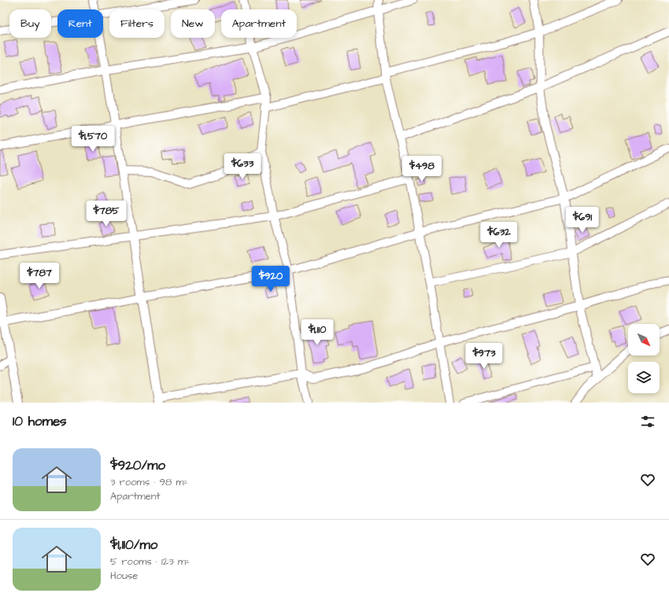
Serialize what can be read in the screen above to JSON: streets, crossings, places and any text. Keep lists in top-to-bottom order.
{
  "north": "bottom right",
  "page": {
    "chip": [
      "Buy",
      "Rent",
      "Filters",
      "New",
      "Apartment"
    ],
    "price": [
      "$1,570",
      "$633",
      "$498",
      "$785",
      "$691",
      "$632",
      "$787",
      "$920",
      "$1,110",
      "$973"
    ],
    "heading": "10 homes",
    "list": [
      {
        "name": "$920/mo",
        "note": "3 rooms · 98 m² · Apartment"
      },
      {
        "name": "$1,110/mo",
        "note": "5 rooms · 123 m² · House"
      }
    ]
  }
}
